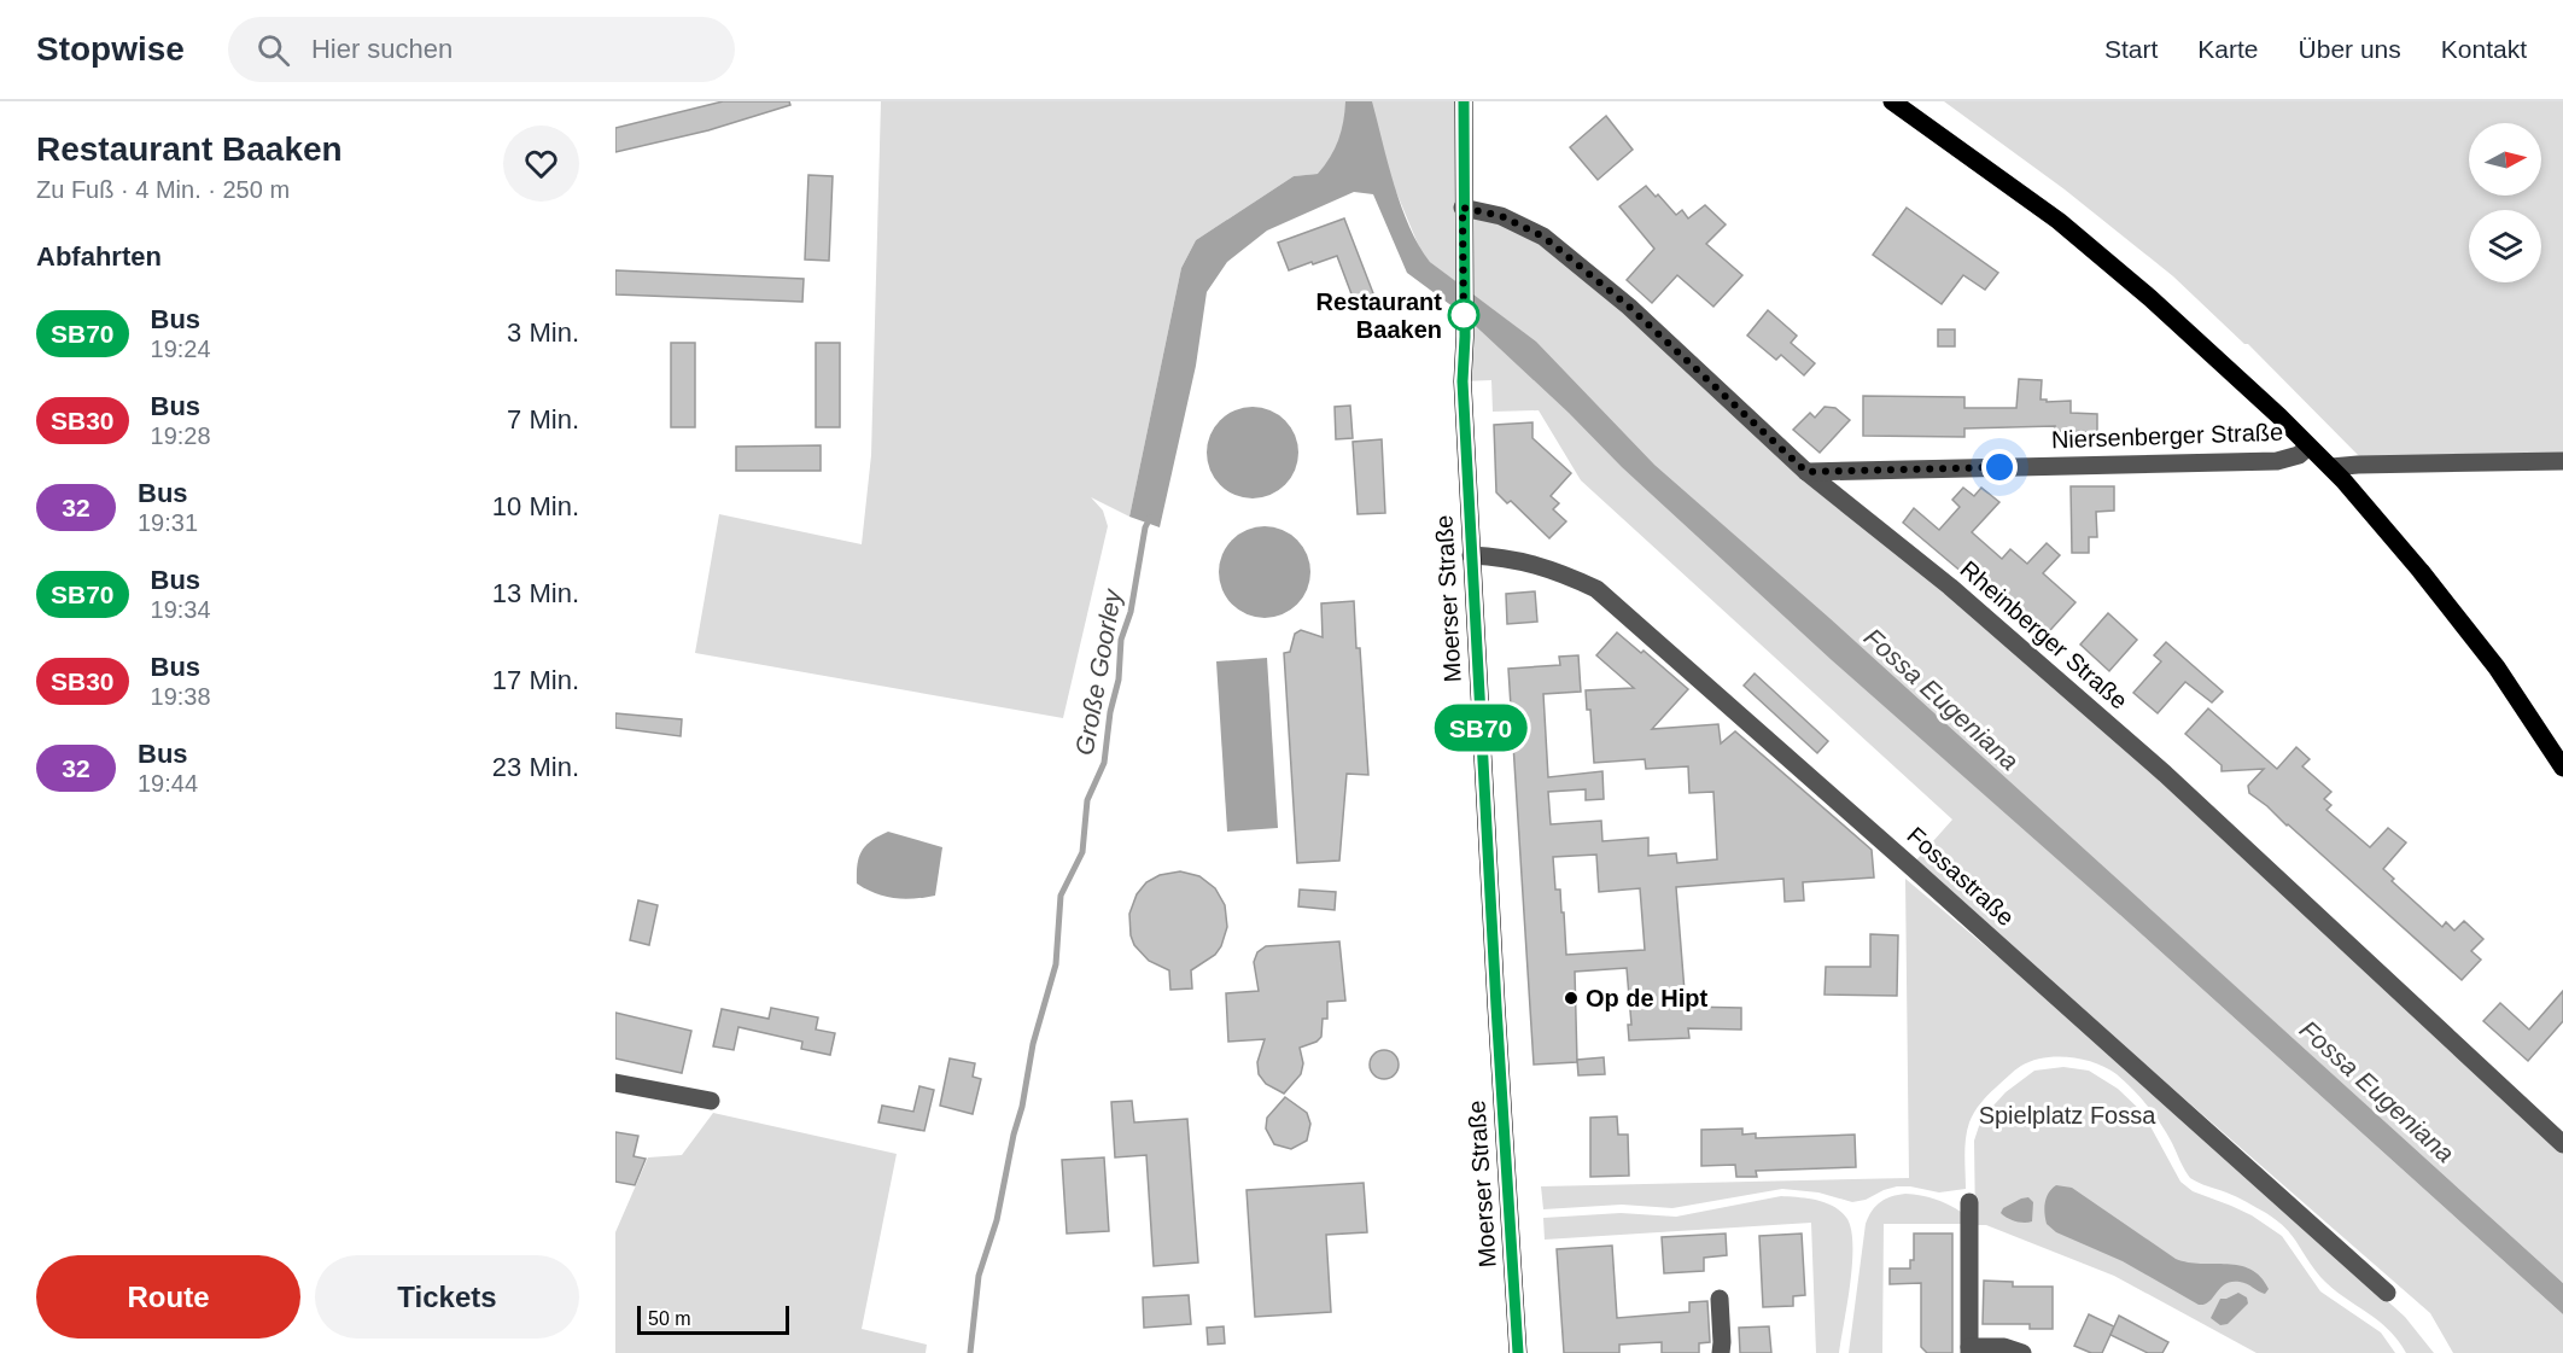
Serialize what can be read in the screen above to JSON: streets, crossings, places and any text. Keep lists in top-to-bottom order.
{
  "streets": {
    "main road": ["Moerser Straße"],
    "street": ["Niersenberger Straße", "Rheinberger Straße", "Fossastraße"]
  },
  "crossings": [
    ["Niersenberger Straße", "Rheinberger Straße"],
    ["Moerser Straße", "Rheinberger Straße"],
    ["Moerser Straße", "Fossastraße"]
  ],
  "water": ["Große Goorley", "Fossa Eugeniana"],
  "parks": ["Spielplatz Fossa"],
  "places": ["Restaurant Baaken", "Op de Hipt"],
  "lines": ["bus line SB70"],
  "scale_bar": "50 m",
  "north": "right",
  "page": {
    "header": "Stopwise",
    "search": "Hier suchen",
    "nav": [
      "Start",
      "Karte",
      "Über uns",
      "Kontakt"
    ],
    "heading": [
      ["Restaurant Baaken", "Zu Fuß · 4 Min. · 250 m"],
      "Abfahrten"
    ],
    "on_map": "SB70",
    "list": [
      {
        "mark": "SB70",
        "name": "Bus",
        "note": "19:24",
        "value": "3 Min."
      },
      {
        "mark": "SB30",
        "name": "Bus",
        "note": "19:28",
        "value": "7 Min."
      },
      {
        "mark": "32",
        "name": "Bus",
        "note": "19:31",
        "value": "10 Min."
      },
      {
        "mark": "SB70",
        "name": "Bus",
        "note": "19:34",
        "value": "13 Min."
      },
      {
        "mark": "SB30",
        "name": "Bus",
        "note": "19:38",
        "value": "17 Min."
      },
      {
        "mark": "32",
        "name": "Bus",
        "note": "19:44",
        "value": "23 Min."
      }
    ],
    "buttons": ["Route", "Tickets"],
    "scale": "50 m"
  }
}
